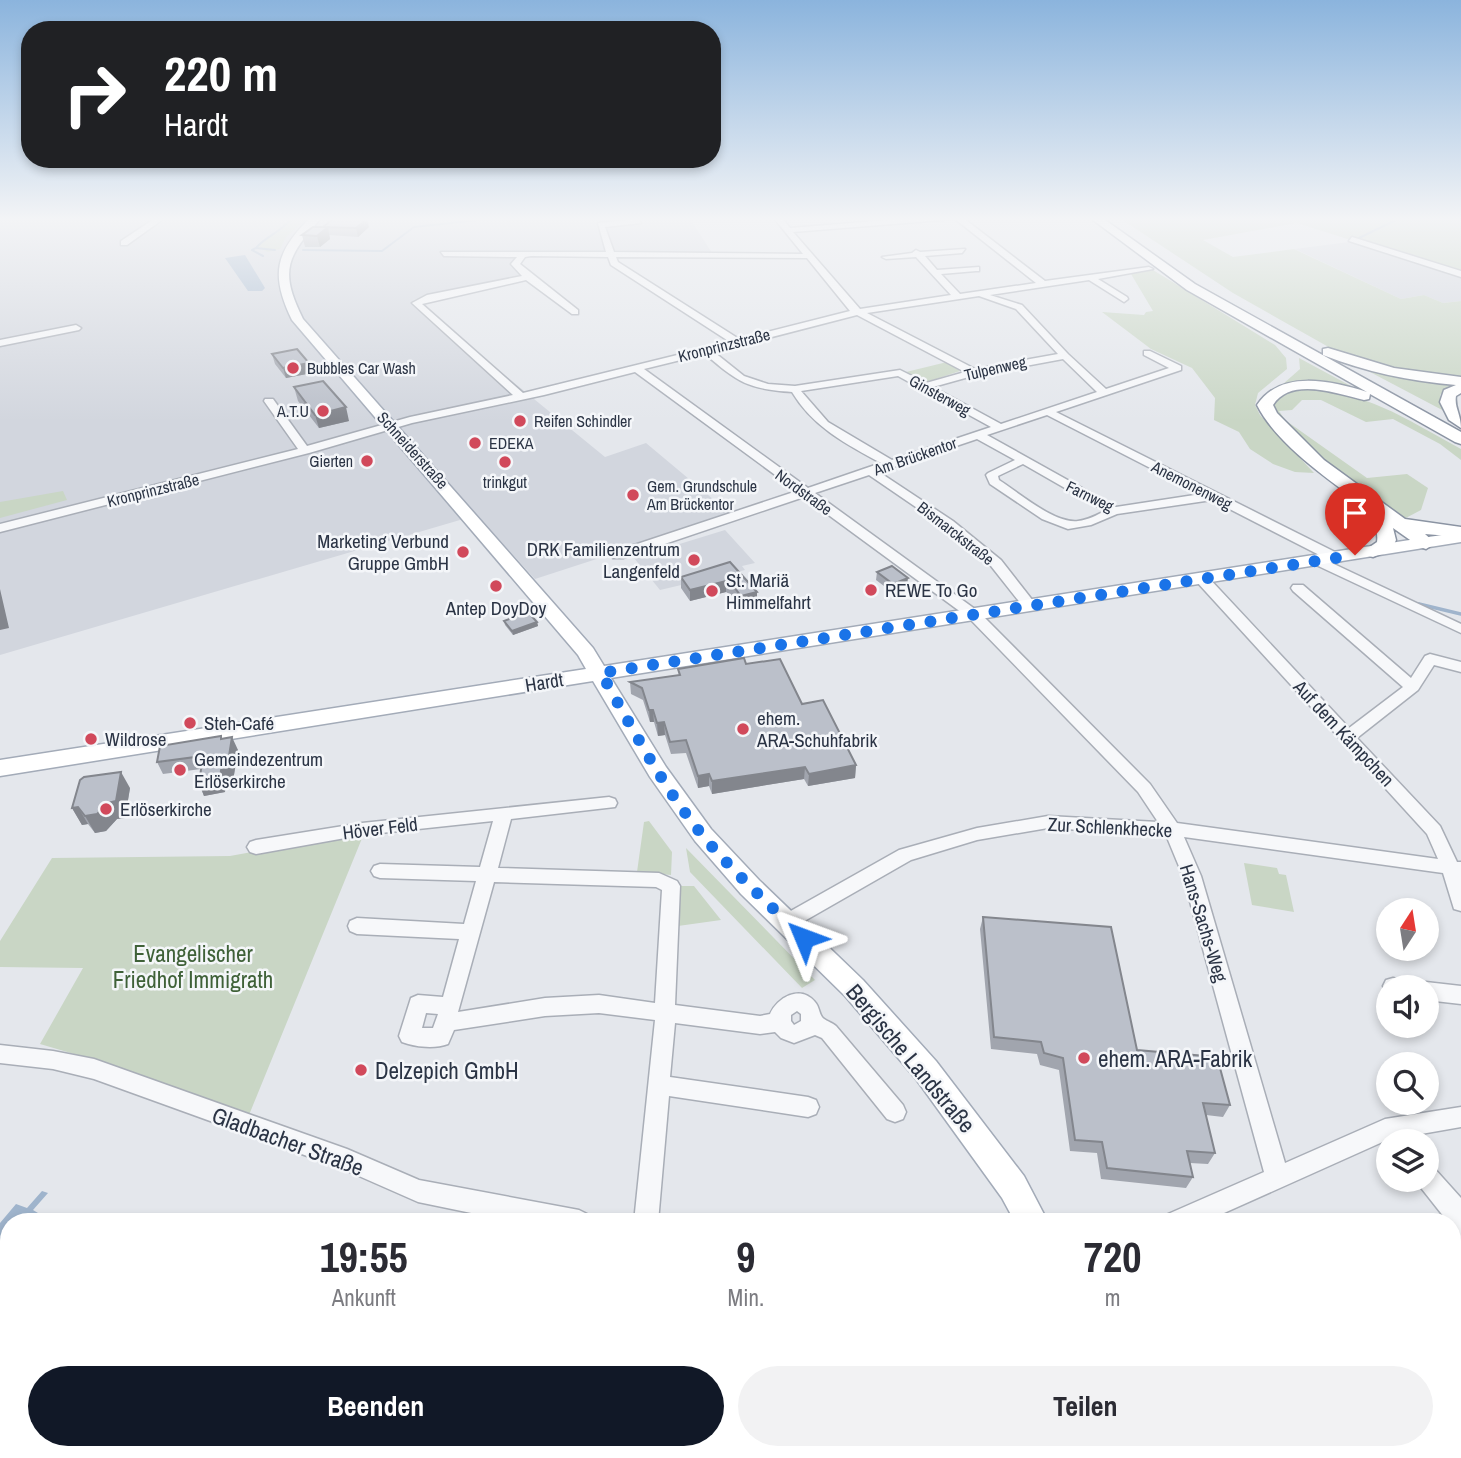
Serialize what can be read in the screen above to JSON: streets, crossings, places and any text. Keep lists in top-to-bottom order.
{
  "streets": {
    "main road": ["Schneiderstraße", "Hardt", "Bergische Landstraße"],
    "street": [
      "Kronprinzstraße",
      "Tulpenweg",
      "Ginsterweg",
      "Am Brückentor",
      "Anemonenweg",
      "Nordstraße",
      "Farnweg",
      "Bismarckstraße",
      "Auf dem Kämpchen",
      "Zur Schlenkhecke",
      "Höver Feld",
      "Hans-Sachs-Weg",
      "Gladbacher Straße"
    ]
  },
  "crossings": [
    ["Kronprinzstraße", "Schneiderstraße"],
    ["Kronprinzstraße", "Nordstraße"],
    ["Tulpenweg", "Ginsterweg"],
    ["Ginsterweg", "Am Brückentor"],
    ["Schneiderstraße", "Hardt"],
    ["Schneiderstraße", "Bergische Landstraße"],
    ["Am Brückentor", "Anemonenweg"],
    ["Am Brückentor", "Nordstraße"],
    ["Am Brückentor", "Farnweg"],
    ["Am Brückentor", "Bismarckstraße"],
    ["Anemonenweg", "Farnweg"],
    ["Anemonenweg", "Hardt"],
    ["Nordstraße", "Hardt"],
    ["Nordstraße", "Hans-Sachs-Weg"],
    ["Bismarckstraße", "Hardt"],
    ["Hardt", "Auf dem Kämpchen"],
    ["Hardt", "Hans-Sachs-Weg"],
    ["Hardt", "Bergische Landstraße"],
    ["Auf dem Kämpchen", "Zur Schlenkhecke"],
    ["Zur Schlenkhecke", "Hans-Sachs-Weg"],
    ["Zur Schlenkhecke", "Bergische Landstraße"]
  ],
  "parks": ["Evangelischer Friedhof Immigrath"],
  "places": [
    "Bubbles Car Wash",
    "A.T.U",
    "Reifen Schindler",
    "EDEKA",
    "Gierten",
    "trinkgut",
    "Gem. Grundschule Am Brückentor",
    "Marketing Verbund Gruppe GmbH",
    "DRK Familienzentrum Langenfeld",
    "Antep DoyDoy",
    "REWE To Go",
    "St. Mariä Himmelfahrt",
    "Steh-Café",
    "ehem. ARA-Schuhfabrik",
    "Wildrose",
    "Gemeindezentrum Erlöserkirche",
    "Erlöserkirche",
    "ehem. ARA-Fabrik",
    "Delzepich GmbH"
  ],
  "north": "top",
  "page": {
    "turn": ["220 m", "Hardt"],
    "eta": [
      "19:55",
      "Ankunft",
      "9",
      "Min.",
      "720",
      "m"
    ],
    "buttons": ["Beenden", "Teilen"]
  }
}
